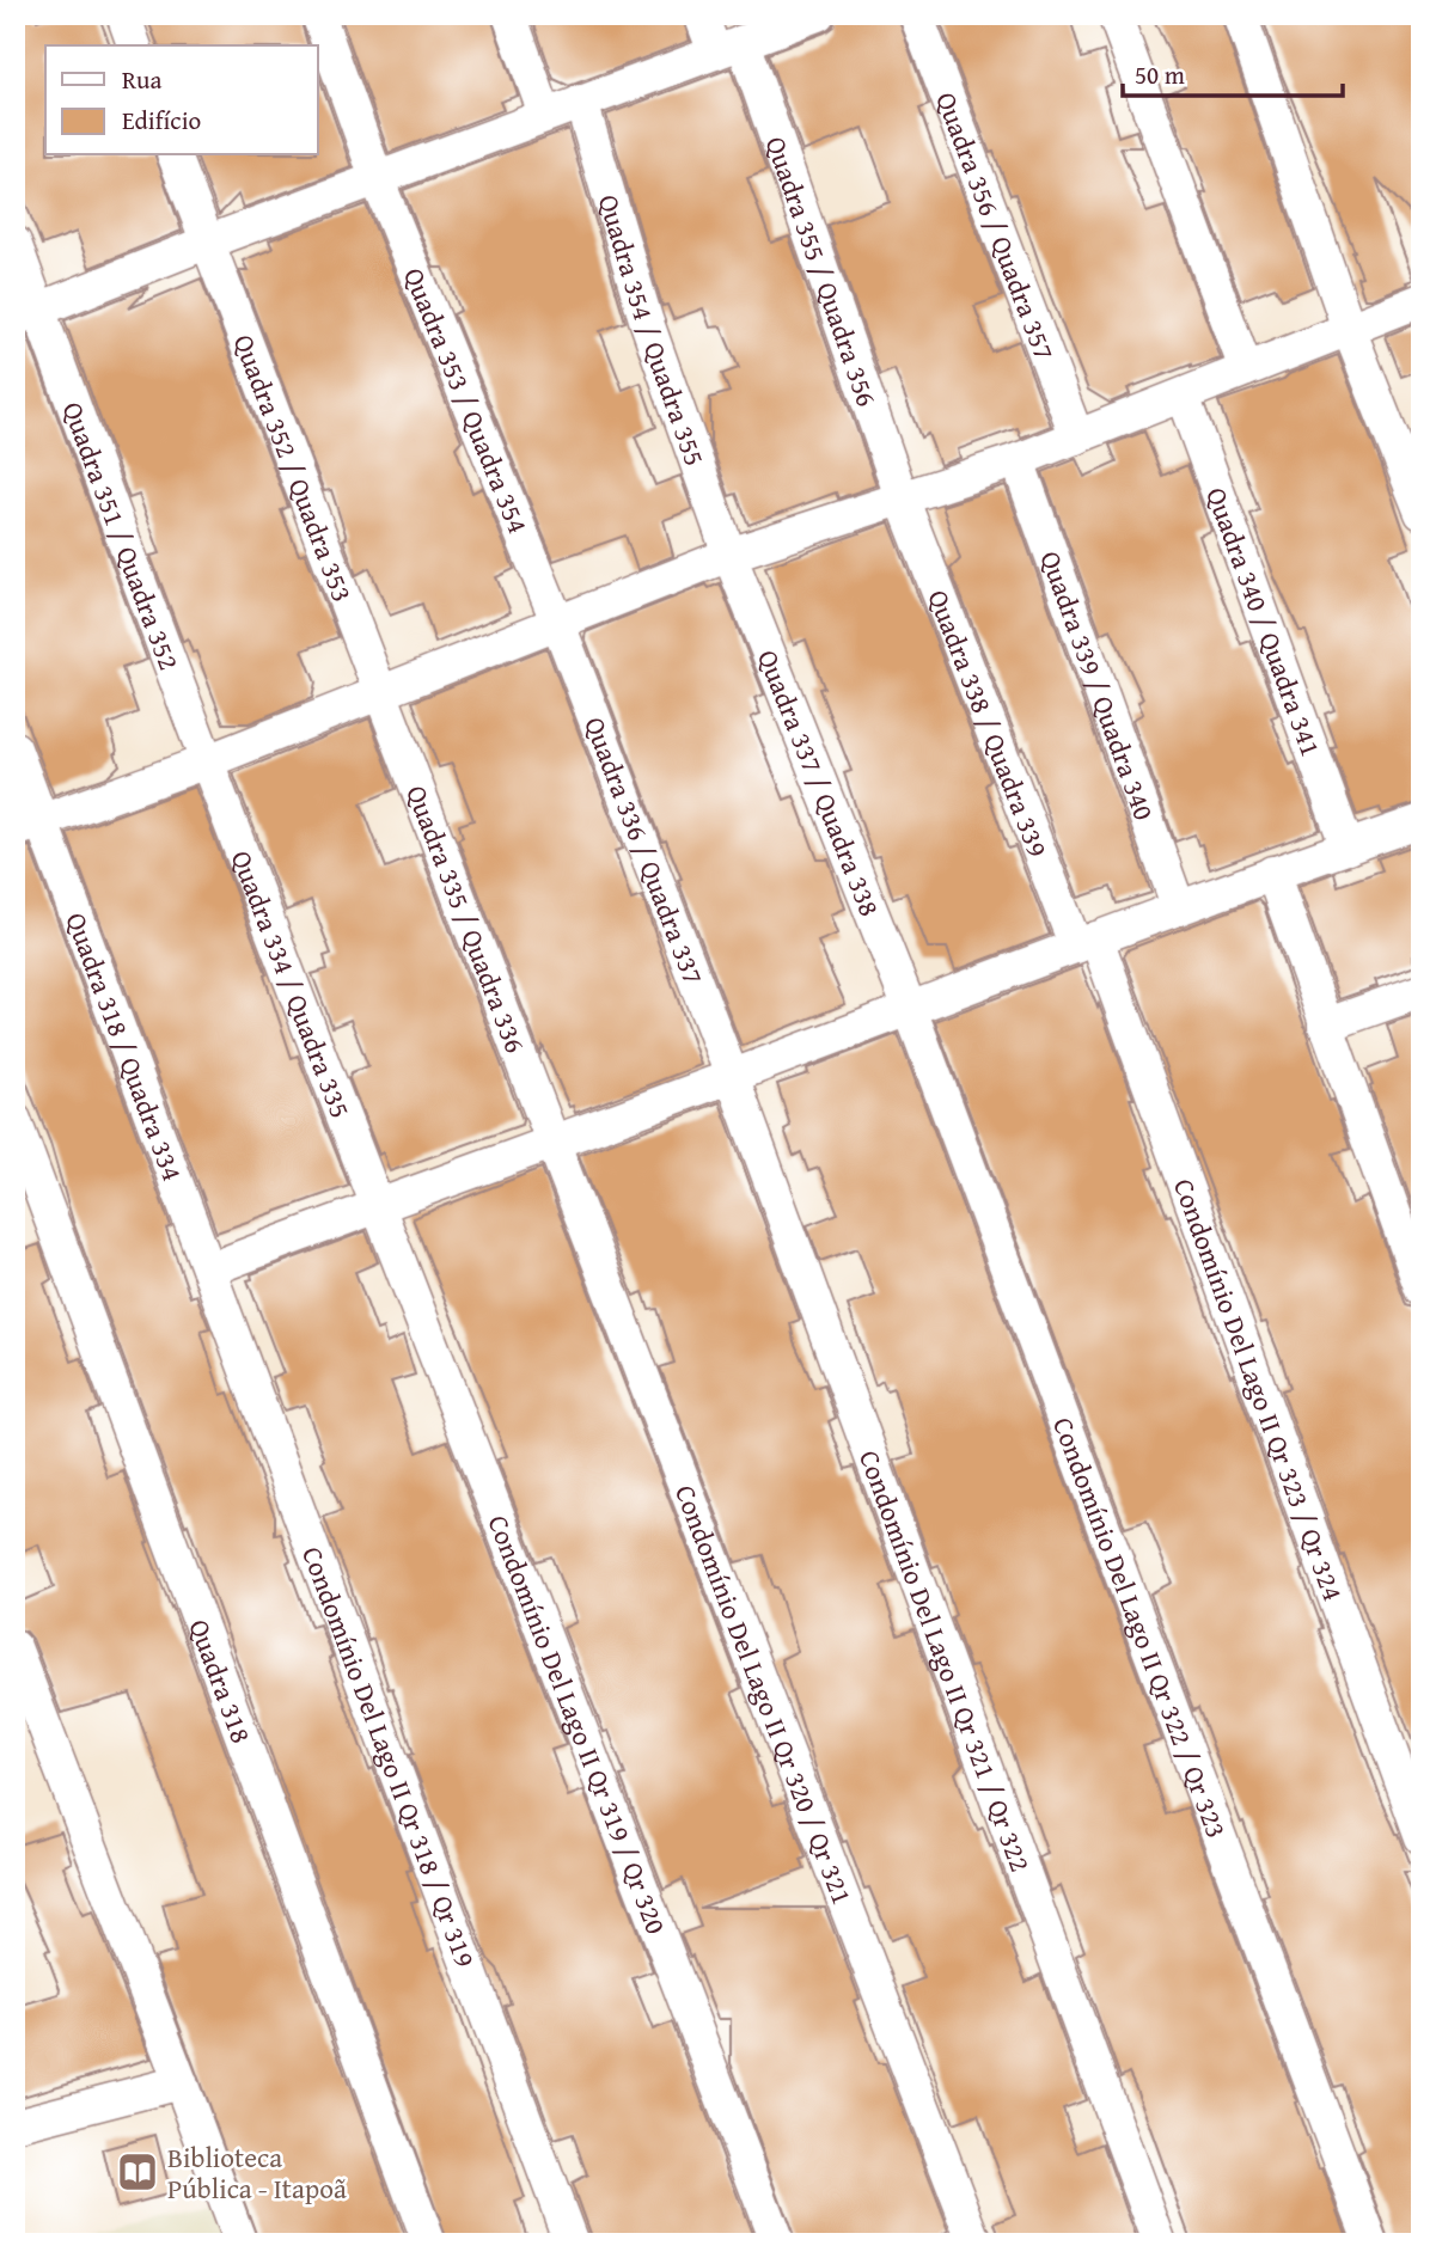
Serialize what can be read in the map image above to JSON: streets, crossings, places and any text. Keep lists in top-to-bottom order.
{
  "streets": {
    "street": [
      "Quadra 356 / Quadra 357",
      "Quadra 355 / Quadra 356",
      "Quadra 354 / Quadra 355",
      "Quadra 353 / Quadra 354",
      "Quadra 352 / Quadra 353",
      "Quadra 351 / Quadra 352",
      "Quadra 340 / Quadra 341",
      "Quadra 339 / Quadra 340",
      "Quadra 338 / Quadra 339",
      "Quadra 337 / Quadra 338",
      "Quadra 336 / Quadra 337",
      "Quadra 335 / Quadra 336",
      "Quadra 334 / Quadra 335",
      "Quadra 318 / Quadra 334",
      "Condomínio Del Lago II Qr 323 / Qr 324",
      "Condomínio Del Lago II Qr 322 / Qr 323",
      "Condomínio Del Lago II Qr 321 / Qr 322",
      "Quadra 318",
      "Condomínio Del Lago II Qr 320 / Qr 321",
      "Condomínio Del Lago II Qr 319 / Qr 320",
      "Condomínio Del Lago II Qr 318 / Qr 319"
    ]
  },
  "crossings": [
    ["Quadra 355 / Quadra 356", "Quadra 338 / Quadra 339"],
    ["Quadra 354 / Quadra 355", "Quadra 337 / Quadra 338"],
    ["Quadra 353 / Quadra 354", "Quadra 336 / Quadra 337"],
    ["Quadra 352 / Quadra 353", "Quadra 335 / Quadra 336"],
    ["Quadra 351 / Quadra 352", "Quadra 334 / Quadra 335"],
    ["Quadra 338 / Quadra 339", "Condomínio Del Lago II Qr 323 / Qr 324"],
    ["Quadra 337 / Quadra 338", "Condomínio Del Lago II Qr 322 / Qr 323"],
    ["Quadra 336 / Quadra 337", "Condomínio Del Lago II Qr 321 / Qr 322"],
    ["Quadra 335 / Quadra 336", "Condomínio Del Lago II Qr 320 / Qr 321"],
    ["Quadra 334 / Quadra 335", "Condomínio Del Lago II Qr 319 / Qr 320"],
    ["Quadra 318 / Quadra 334", "Condomínio Del Lago II Qr 318 / Qr 319"]
  ],
  "places": {
    "library": ["Biblioteca Pública - Itapoã"]
  },
  "legend": ["Rua", "Edifício"],
  "scale_bar": "50 m"
}
